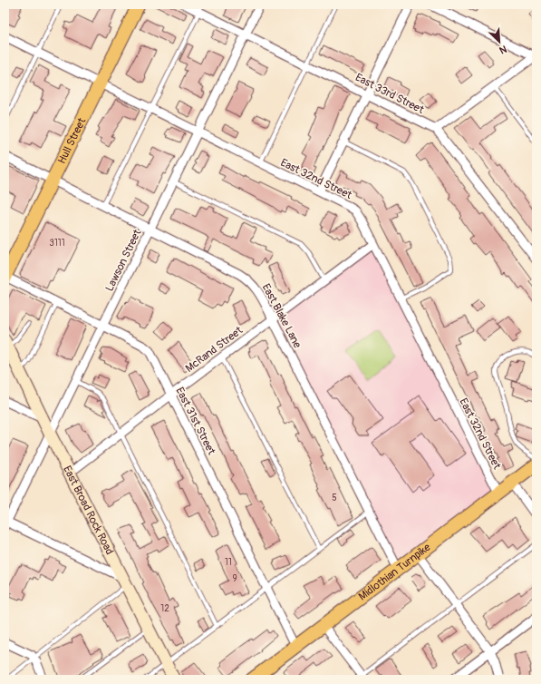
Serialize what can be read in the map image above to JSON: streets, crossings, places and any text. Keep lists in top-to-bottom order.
{
  "streets": {
    "main road": ["Hull Street", "East Broad Rock Road", "Midlothian Turnpike"],
    "street": [
      "East 33rd Street",
      "East 32nd Street",
      "Lawson Street",
      "East Blake Lane",
      "McRand Street",
      "East 31st Street"
    ]
  },
  "crossings": [
    ["East 33rd Street", "Lawson Street"],
    ["Hull Street", "East 32nd Street"],
    ["Hull Street", "East Blake Lane"],
    ["Hull Street", "East 31st Street"],
    ["East 32nd Street", "Lawson Street"],
    ["East 32nd Street", "McRand Street"],
    ["East 32nd Street", "Midlothian Turnpike"],
    ["Lawson Street", "East Blake Lane"],
    ["Lawson Street", "East 31st Street"],
    ["Lawson Street", "East Broad Rock Road"],
    ["East Blake Lane", "McRand Street"],
    ["East Blake Lane", "Midlothian Turnpike"],
    ["McRand Street", "East 31st Street"],
    ["McRand Street", "East Broad Rock Road"],
    ["East 31st Street", "Midlothian Turnpike"]
  ],
  "house_numbers": [
    "3111",
    "5",
    "11",
    "9",
    "12"
  ],
  "north": "bottom right"
}
